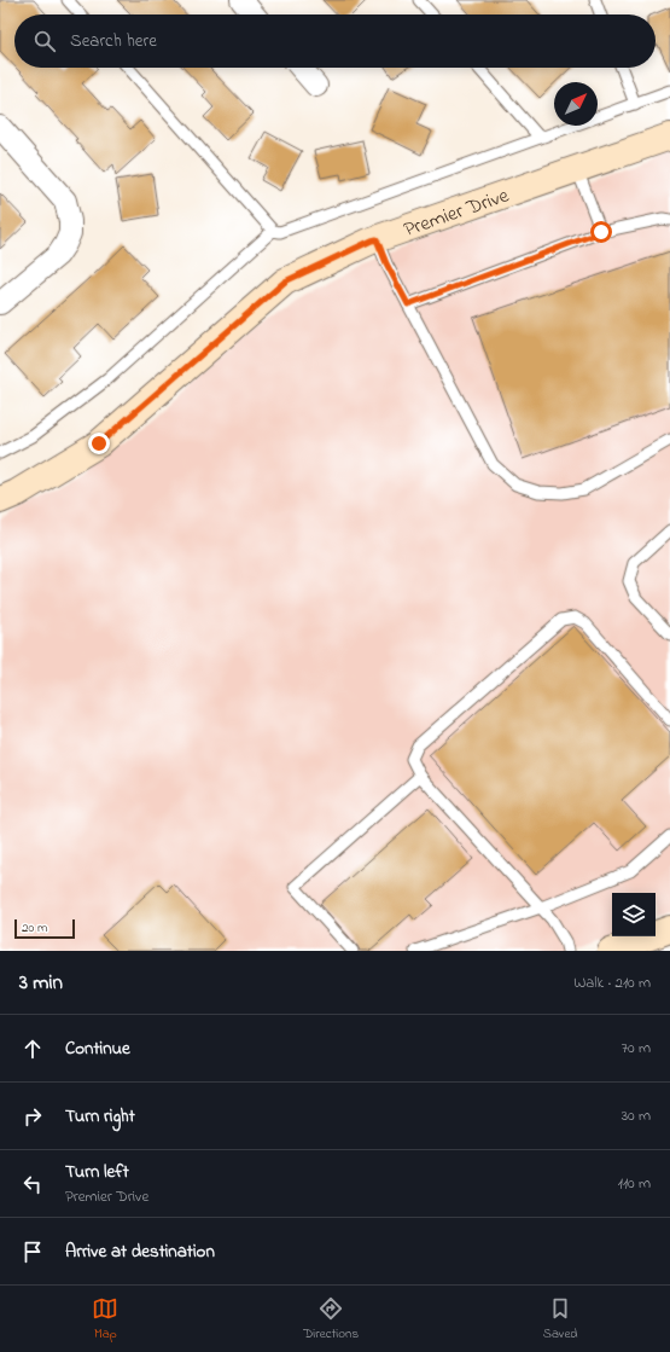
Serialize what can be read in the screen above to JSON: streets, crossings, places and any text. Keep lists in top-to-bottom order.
{
  "streets": {
    "street": ["Premier Drive"]
  },
  "scale_bar": "20 m",
  "north": "top right",
  "page": {
    "search": "Search here",
    "scale": "20 m",
    "heading": ["3 min", "Walk · 210 m"],
    "list": [
      ["Continue", "70 m"],
      ["Turn right", "30 m"],
      ["Turn left", "Premier Drive", "110 m"],
      "Arrive at destination"
    ],
    "nav": ["Map", "Directions", "Saved"]
  }
}
